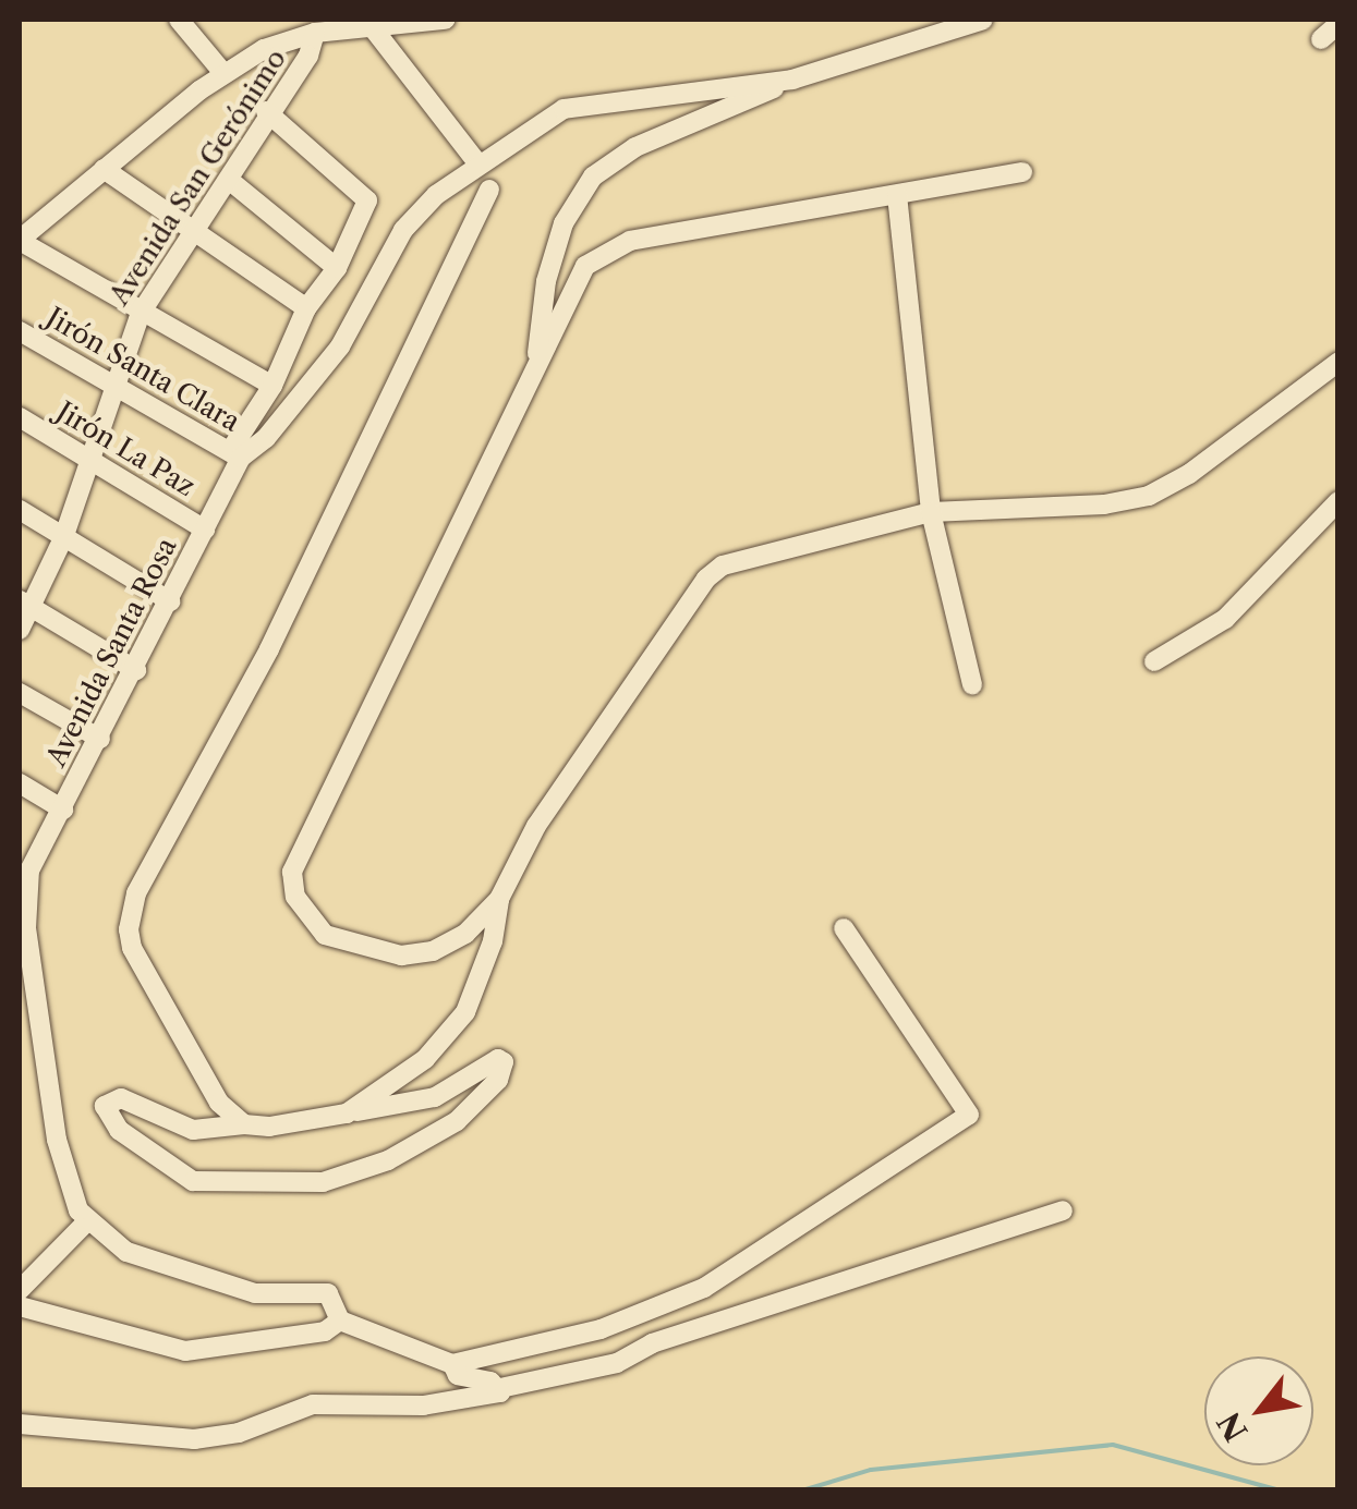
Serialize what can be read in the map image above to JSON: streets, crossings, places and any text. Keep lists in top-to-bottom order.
{
  "streets": {
    "street": [
      "Avenida San Gerónimo",
      "Jirón Santa Clara",
      "Jirón La Paz",
      "Avenida Santa Rosa"
    ]
  },
  "crossings": [
    ["Avenida San Gerónimo", "Jirón Santa Clara"],
    ["Avenida San Gerónimo", "Jirón La Paz"],
    ["Jirón Santa Clara", "Avenida Santa Rosa"],
    ["Jirón La Paz", "Avenida Santa Rosa"]
  ],
  "north": "bottom left"
}
